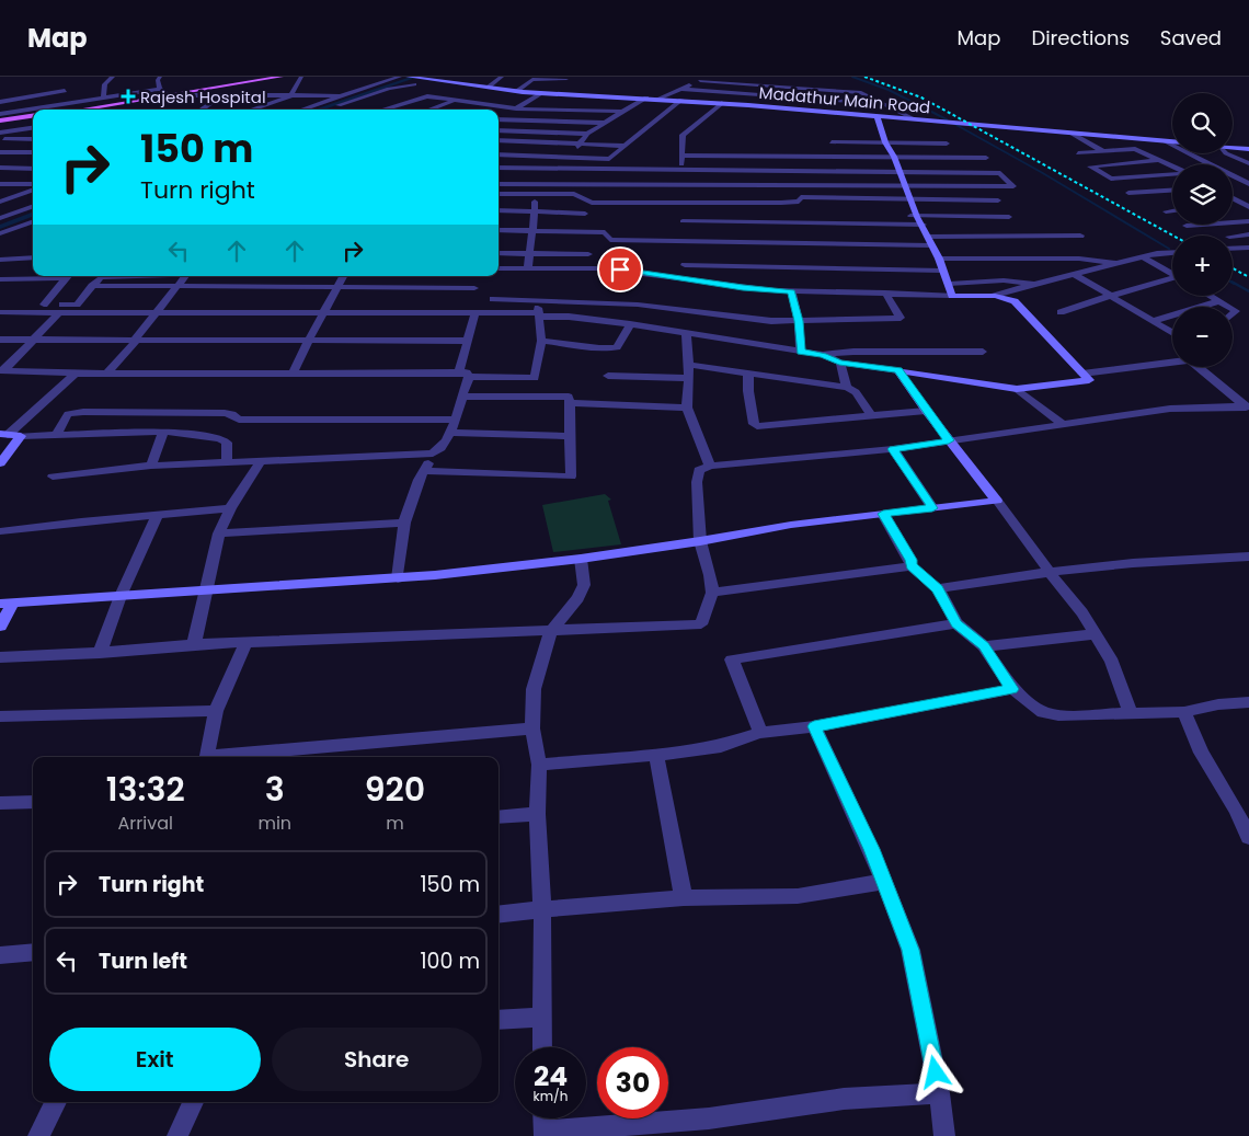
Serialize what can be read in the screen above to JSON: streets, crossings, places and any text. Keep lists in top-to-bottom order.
{
  "streets": {
    "street": ["Madathur Main Road"]
  },
  "places": {
    "health": ["Rajesh Hospital"]
  },
  "page": {
    "header": "Map",
    "nav": ["Map", "Directions", "Saved"],
    "map_buttons": ["+", "−"],
    "turn": ["150 m", "Turn right"],
    "eta": [
      "13:32",
      "Arrival",
      "3",
      "min",
      "920",
      "m"
    ],
    "list": [
      {
        "name": "Turn right",
        "value": "150 m"
      },
      {
        "name": "Turn left",
        "value": "100 m"
      }
    ],
    "buttons": ["Exit", "Share"],
    "speed": "24 km/h",
    "limit": "30"
  }
}
